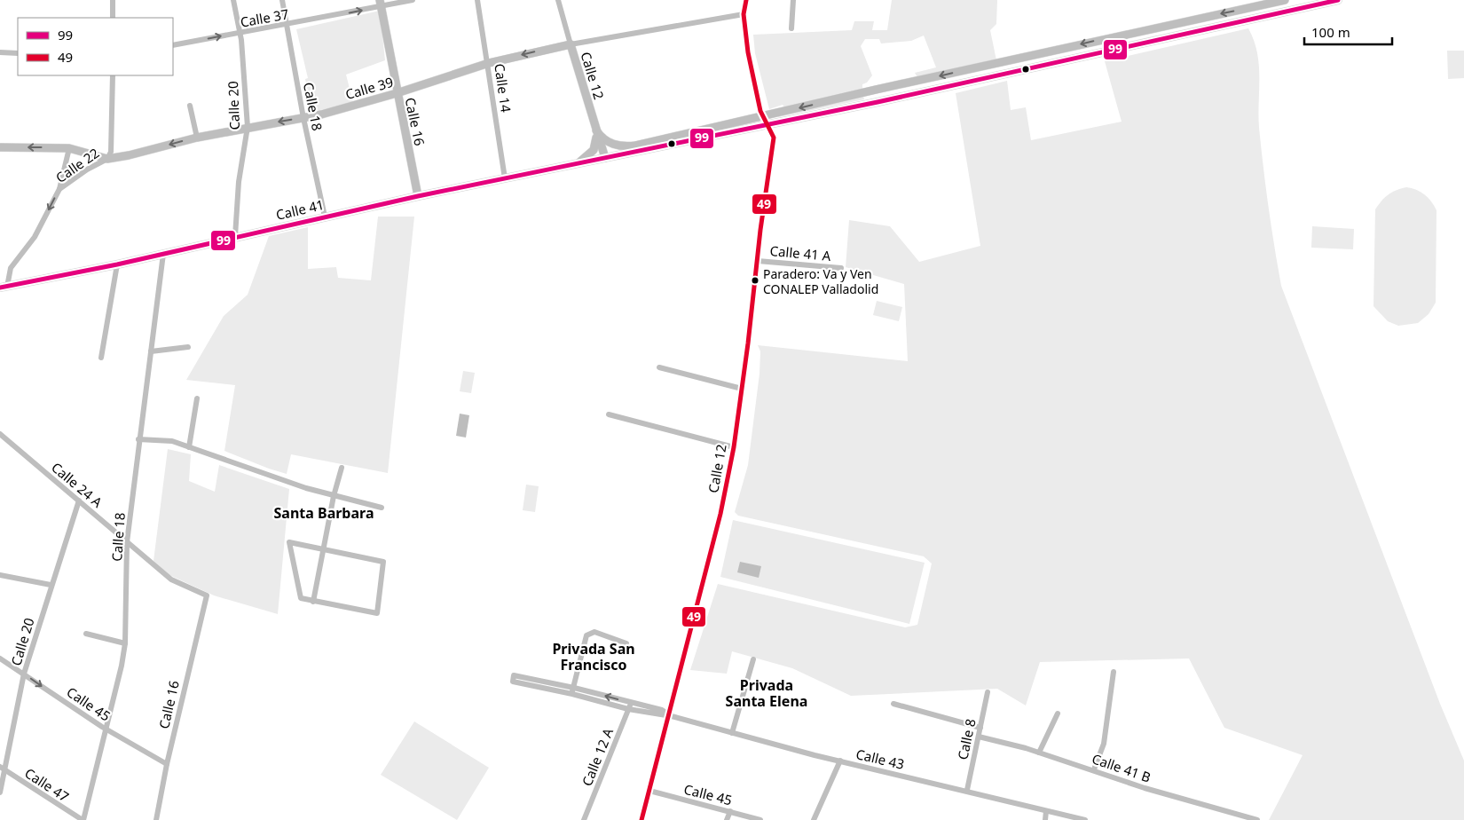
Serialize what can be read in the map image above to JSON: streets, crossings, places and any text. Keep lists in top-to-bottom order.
{
  "streets": {
    "main road": [
      "Calle 12",
      "Calle 39",
      "Calle 16",
      "Calle 41"
    ],
    "street": [
      "Calle 37",
      "Calle 14",
      "Calle 20",
      "Calle 18",
      "Calle 22",
      "Calle 41 A",
      "Calle 24 A",
      "Calle 45",
      "Calle 8",
      "Calle 12 A",
      "Calle 43",
      "Calle 41 B",
      "Calle 47"
    ]
  },
  "crossings": [
    ["Calle 37", "Calle 20"],
    ["Calle 37", "Calle 18"],
    ["Calle 37", "Calle 16"],
    ["Calle 12", "Calle 39"],
    ["Calle 12", "Calle 41"],
    ["Calle 12", "Calle 41 A"],
    ["Calle 12", "Calle 45"],
    ["Calle 12", "Calle 43"],
    ["Calle 39", "Calle 14"],
    ["Calle 39", "Calle 20"],
    ["Calle 39", "Calle 18"],
    ["Calle 39", "Calle 16"],
    ["Calle 39", "Calle 22"],
    ["Calle 14", "Calle 41"],
    ["Calle 20", "Calle 41"],
    ["Calle 20", "Calle 24 A"],
    ["Calle 20", "Calle 45"],
    ["Calle 20", "Calle 47"],
    ["Calle 18", "Calle 41"],
    ["Calle 18", "Calle 24 A"],
    ["Calle 18", "Calle 45"],
    ["Calle 18", "Calle 47"],
    ["Calle 16", "Calle 41"],
    ["Calle 16", "Calle 24 A"],
    ["Calle 16", "Calle 45"],
    ["Calle 22", "Calle 41"],
    ["Calle 8", "Calle 43"],
    ["Calle 8", "Calle 41 B"],
    ["Calle 12 A", "Calle 43"]
  ],
  "one_way": ["Calle 37", "Calle 39", "Calle 22"],
  "districts": ["Santa Barbara", "Privada San Francisco", "Privada Santa Elena"],
  "places": ["Paradero: Va y Ven CONALEP Valladolid"],
  "lines": ["transit line 99", "transit line 49"],
  "legend": ["99", "49"],
  "scale_bar": "100 m"
}
